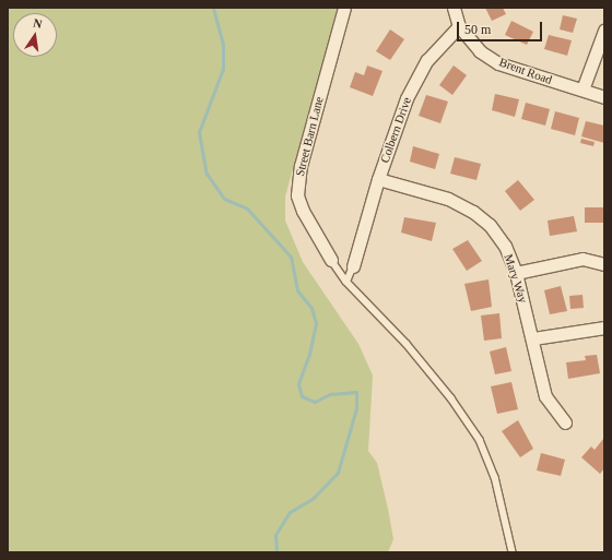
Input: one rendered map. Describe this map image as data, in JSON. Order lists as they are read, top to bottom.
{
  "streets": {
    "street": [
      "Brent Road",
      "Colbern Drive",
      "Street Barn Lane",
      "Mary Way"
    ]
  },
  "crossings": [
    ["Brent Road", "Colbern Drive"],
    ["Colbern Drive", "Mary Way"]
  ],
  "scale_bar": "50 m",
  "north": "top"
}
